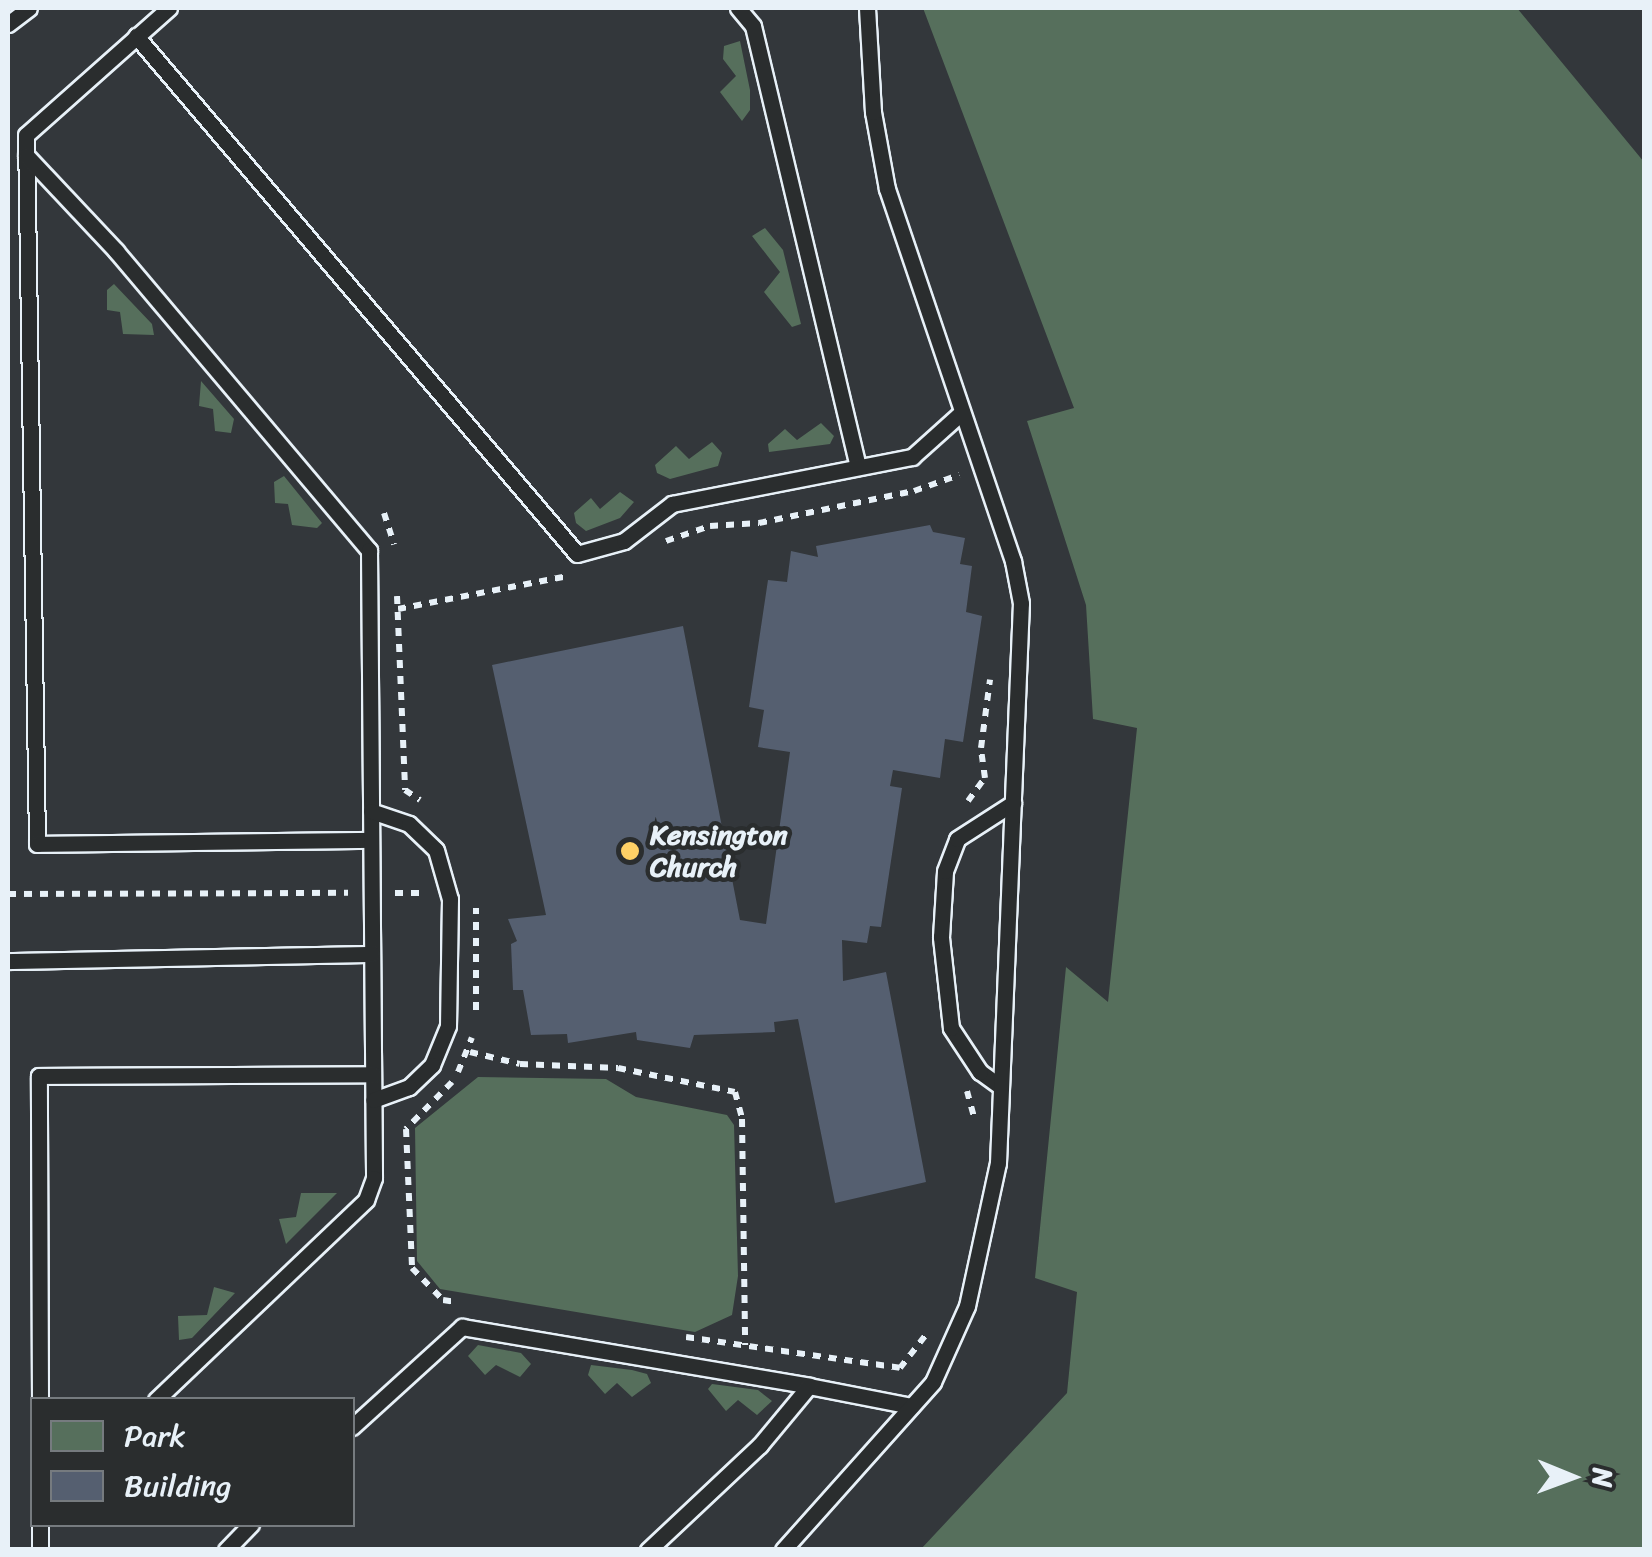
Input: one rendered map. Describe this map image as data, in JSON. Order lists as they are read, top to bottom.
{
  "places": ["Kensington Church"],
  "legend": ["Park", "Building"],
  "north": "right"
}
